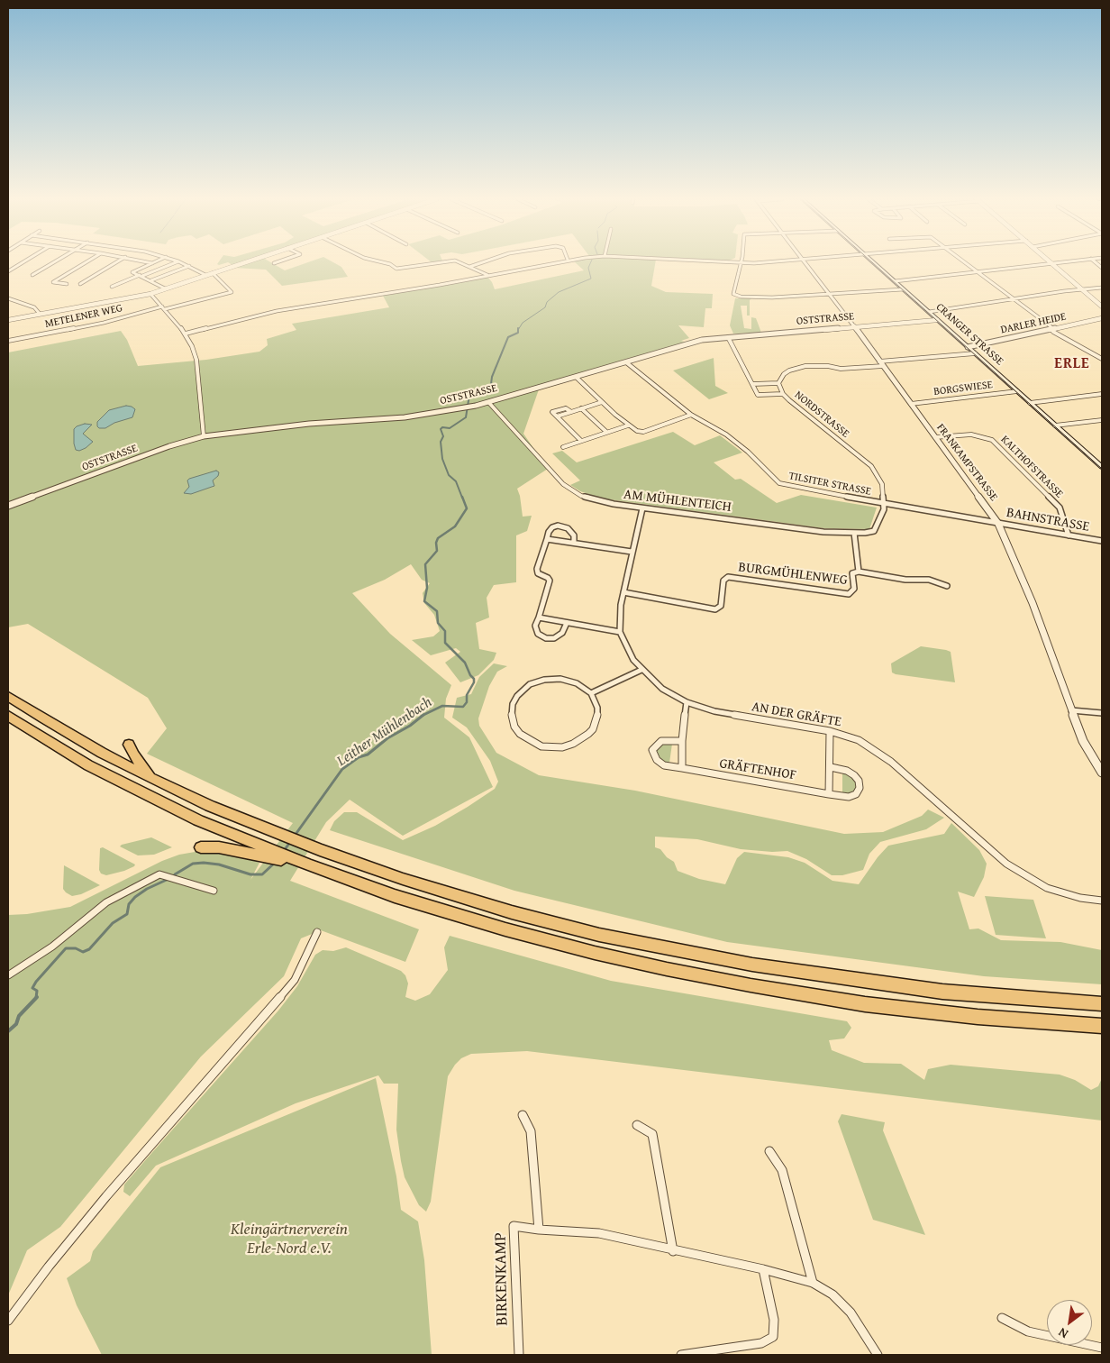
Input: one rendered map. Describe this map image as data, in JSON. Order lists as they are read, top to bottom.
{
  "streets": {
    "main road": ["CRANGER STRASSE"],
    "street": [
      "METELENER WEG",
      "OSTSTRASSE",
      "DARLER HEIDE",
      "BORGSWIESE",
      "NORDSTRASSE",
      "FRANKAMPSTRASSE",
      "KALTHOFSTRASSE",
      "TILSITER STRASSE",
      "AM MÜHLENTEICH",
      "BAHNSTRASSE",
      "BURGMÜHLENWEG",
      "AN DER GRÄFTE",
      "GRÄFTENHOF",
      "BIRKENKAMP"
    ]
  },
  "crossings": [
    ["OSTSTRASSE", "CRANGER STRASSE"],
    ["OSTSTRASSE", "FRANKAMPSTRASSE"],
    ["OSTSTRASSE", "TILSITER STRASSE"],
    ["OSTSTRASSE", "AM MÜHLENTEICH"],
    ["DARLER HEIDE", "CRANGER STRASSE"],
    ["CRANGER STRASSE", "BORGSWIESE"],
    ["CRANGER STRASSE", "NORDSTRASSE"],
    ["BORGSWIESE", "FRANKAMPSTRASSE"],
    ["NORDSTRASSE", "FRANKAMPSTRASSE"],
    ["NORDSTRASSE", "TILSITER STRASSE"],
    ["NORDSTRASSE", "AM MÜHLENTEICH"],
    ["NORDSTRASSE", "BAHNSTRASSE"],
    ["FRANKAMPSTRASSE", "KALTHOFSTRASSE"],
    ["FRANKAMPSTRASSE", "BAHNSTRASSE"],
    ["KALTHOFSTRASSE", "BAHNSTRASSE"],
    ["TILSITER STRASSE", "AM MÜHLENTEICH"],
    ["TILSITER STRASSE", "BAHNSTRASSE"],
    ["AM MÜHLENTEICH", "BAHNSTRASSE"],
    ["AM MÜHLENTEICH", "BURGMÜHLENWEG"],
    ["AM MÜHLENTEICH", "AN DER GRÄFTE"],
    ["BURGMÜHLENWEG", "AN DER GRÄFTE"]
  ],
  "districts": ["ERLE"],
  "water": ["Leither Mühlenbach"],
  "parks": ["Kleingärtnerverein Erle-Nord e.V."],
  "north": "bottom left"
}
